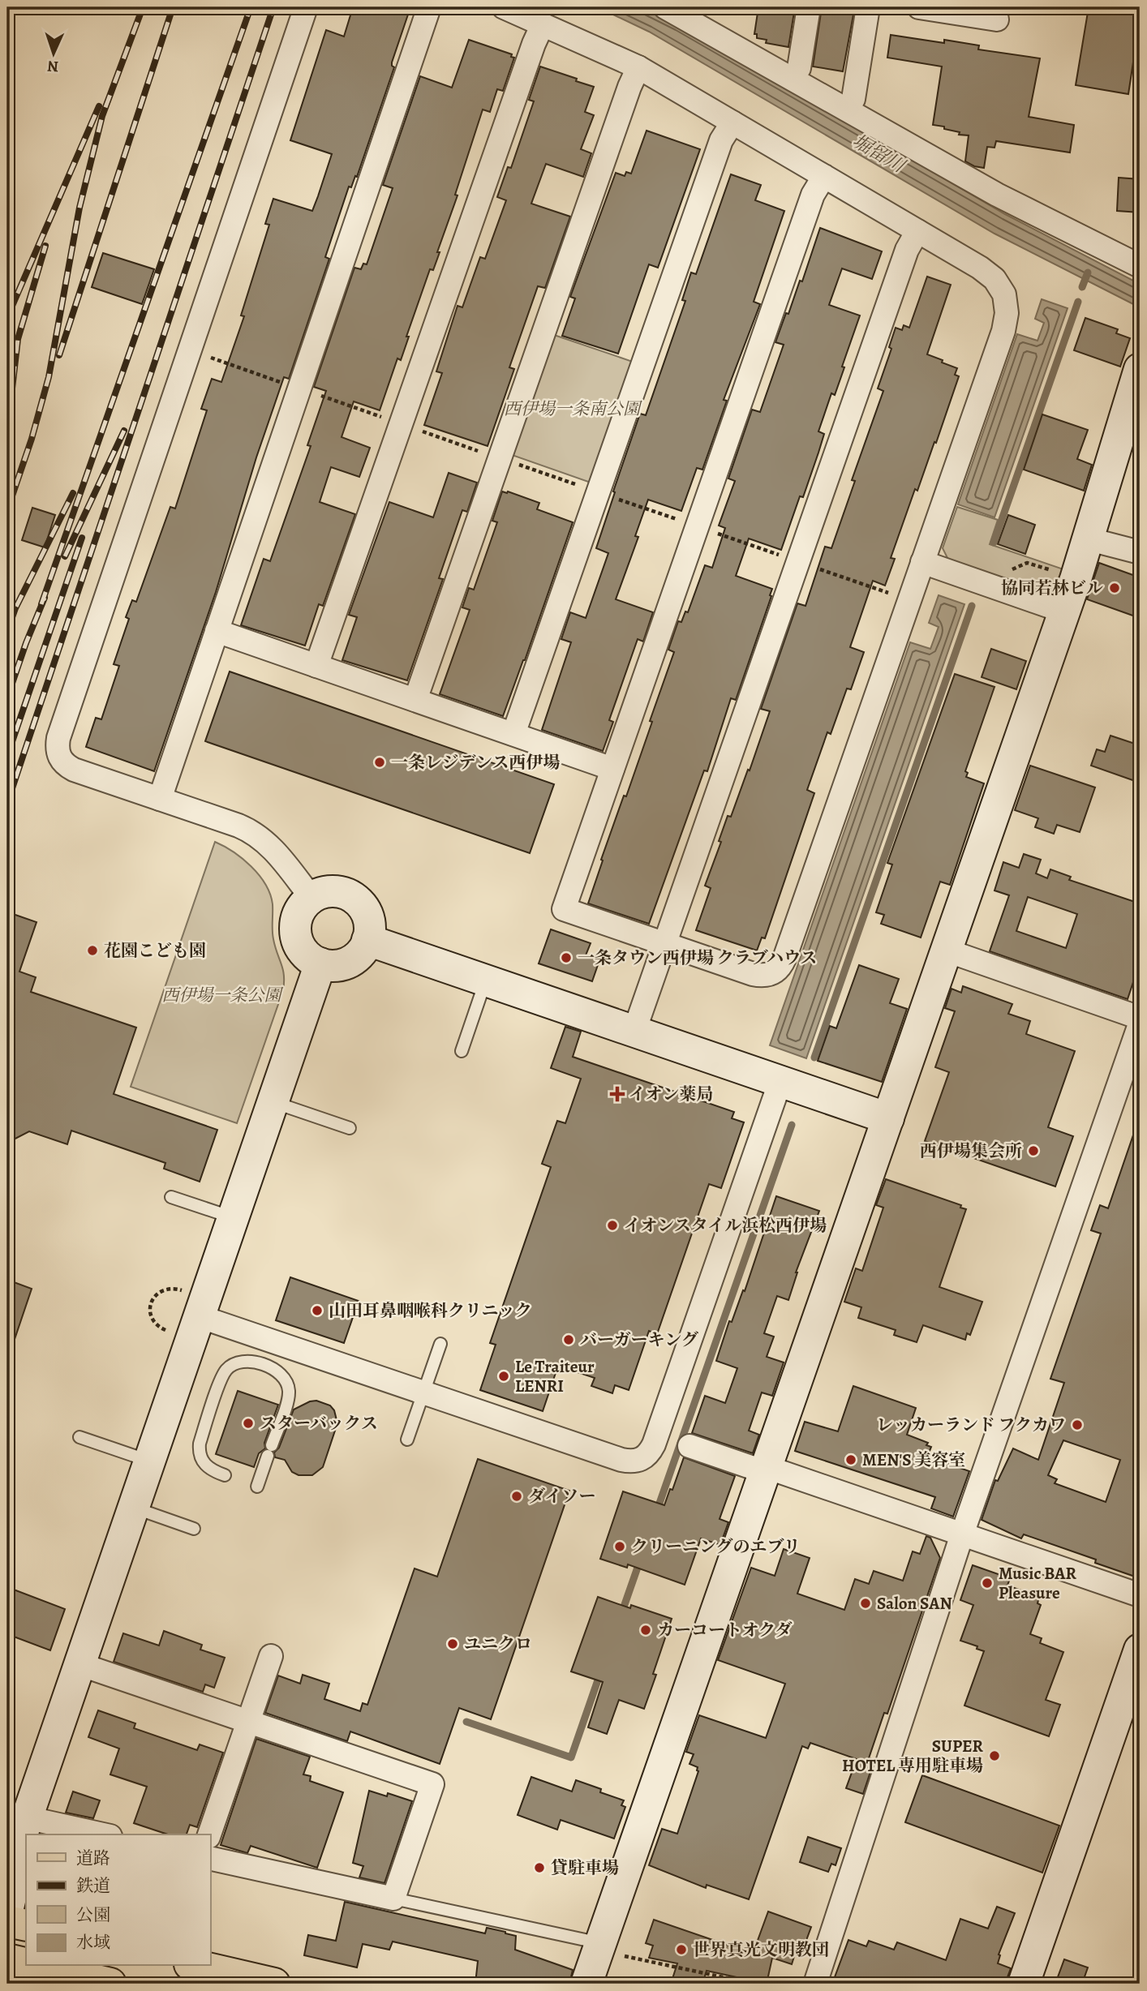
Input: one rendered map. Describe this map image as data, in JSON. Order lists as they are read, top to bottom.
{
  "water": ["堀留川"],
  "parks": ["西伊場一条南公園", "西伊場一条公園"],
  "places": {
    "other": [
      "協同若林ビル",
      "一条レジデンス西伊場",
      "花園こども園",
      "一条タウン西伊場 クラブハウス",
      "西伊場集会所",
      "イオンスタイル浜松西伊場",
      "山田耳鼻咽喉科クリニック",
      "バーガーキング",
      "Le Traiteur LENRI",
      "スターバックス",
      "レッカーランド フクカワ",
      "MEN'S 美容室",
      "ダイソー",
      "クリーニングのエブリ",
      "Music BAR Pleasure",
      "Salon SAN",
      "カーコートオクダ",
      "ユニクロ",
      "SUPER HOTEL 専用駐車場",
      "貸駐車場",
      "世界真光文明教団"
    ],
    "health": ["イオン薬局"]
  },
  "legend": [
    "道路",
    "鉄道",
    "公園",
    "水域"
  ],
  "north": "bottom"
}
